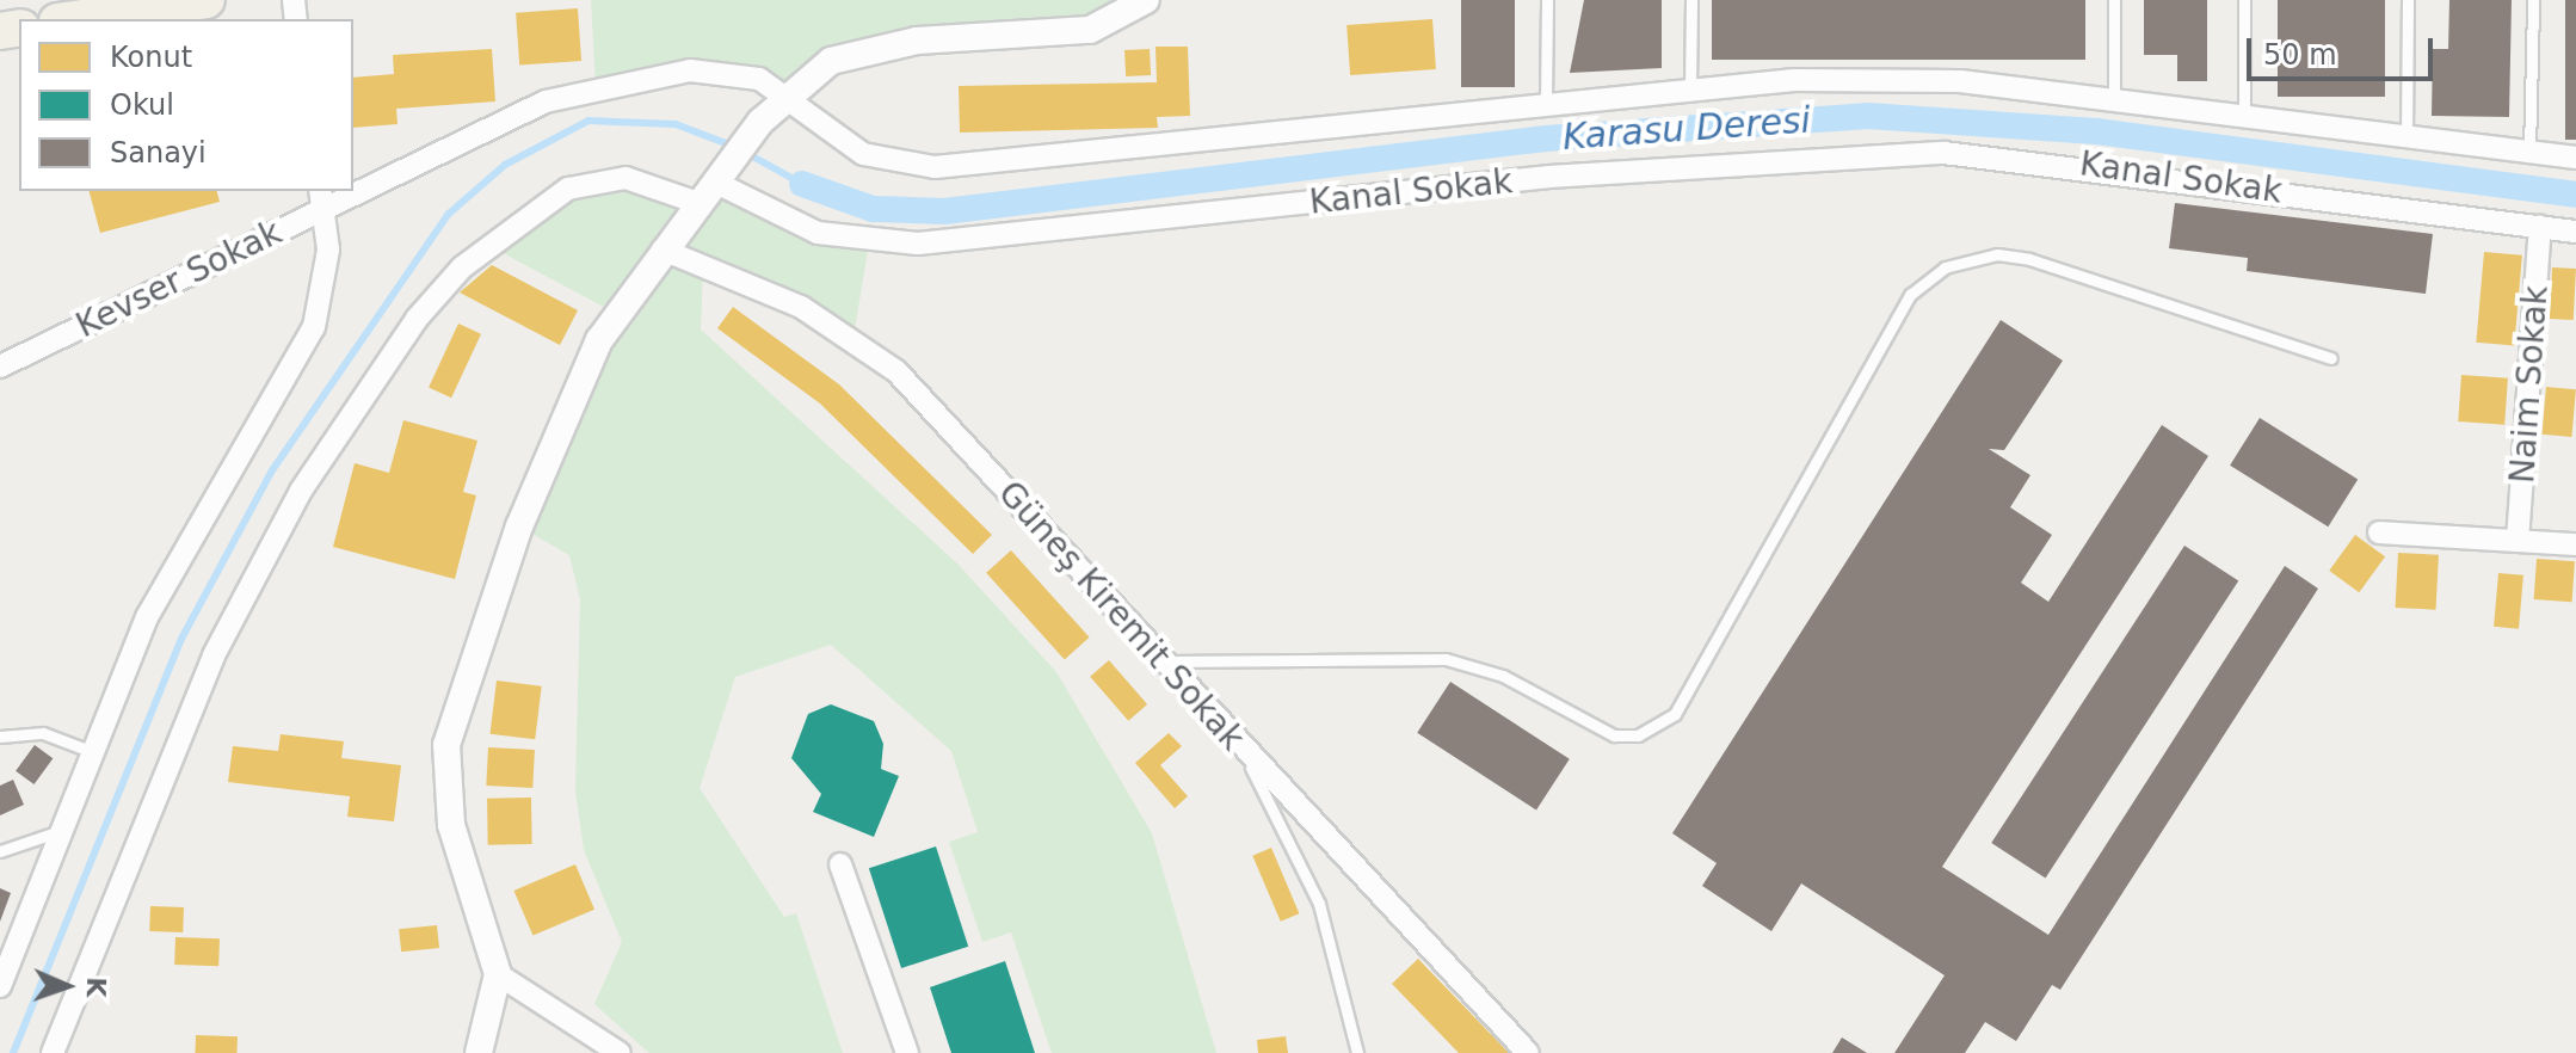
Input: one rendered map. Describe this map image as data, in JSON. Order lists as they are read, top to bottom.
{
  "streets": {
    "street": [
      "Kanal Sokak",
      "Kevser Sokak",
      "Naim Sokak",
      "Güneş Kiremit Sokak"
    ]
  },
  "crossings": [
    ["Kanal Sokak", "Naim Sokak"]
  ],
  "water": ["Karasu Deresi"],
  "legend": ["Konut", "Okul", "Sanayi"],
  "scale_bar": "50 m",
  "north": "right"
}
